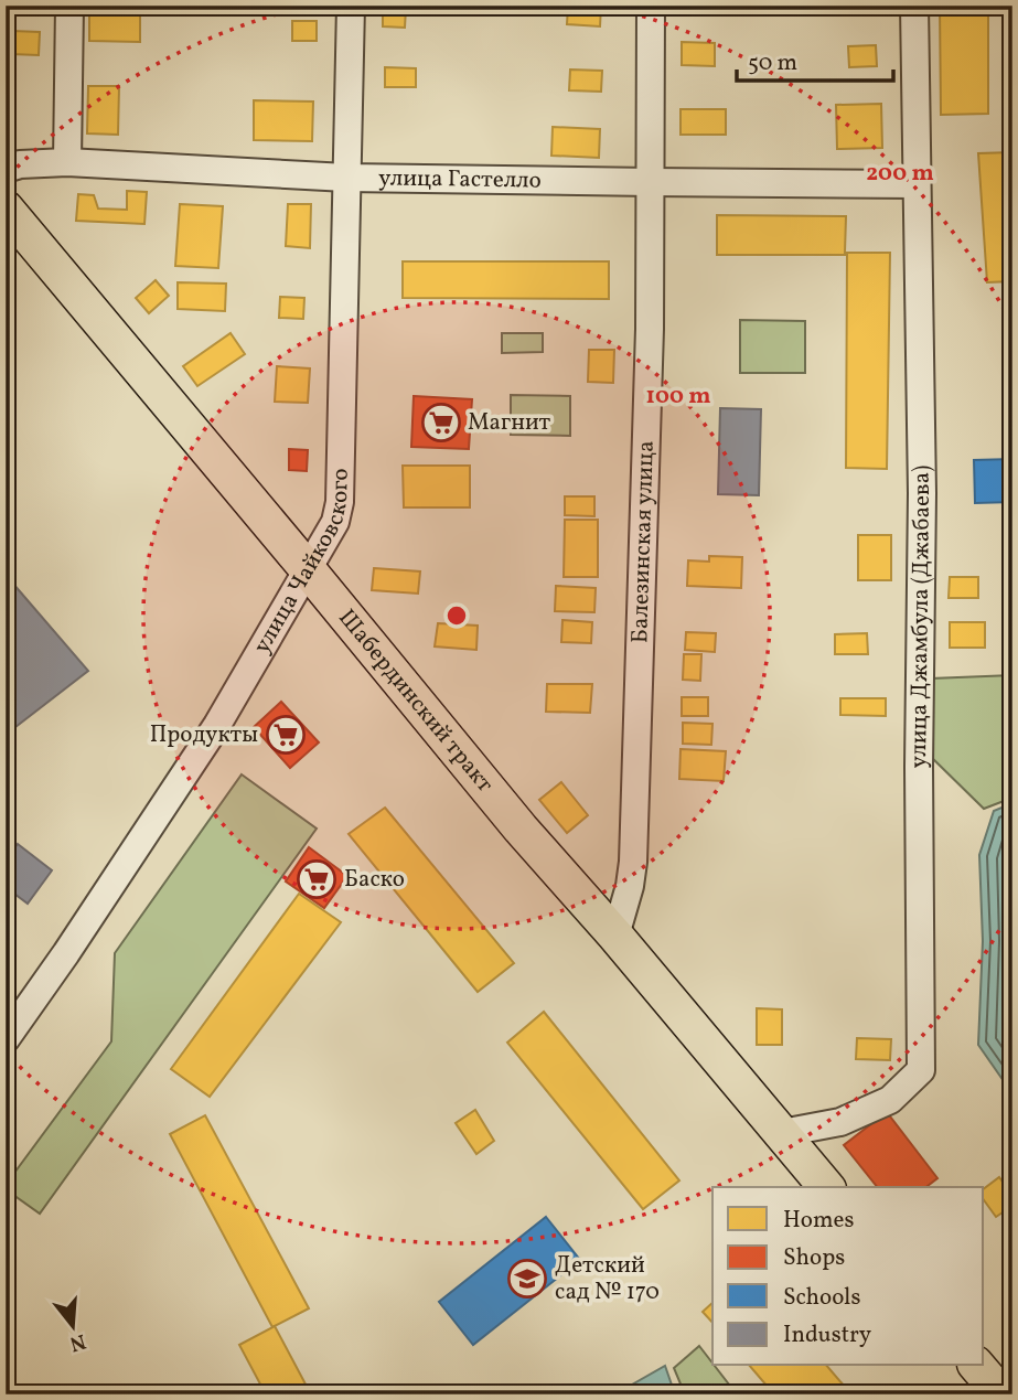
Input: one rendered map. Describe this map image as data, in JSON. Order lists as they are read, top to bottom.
{
  "streets": {
    "main road": ["Шабердинский тракт"],
    "street": [
      "улица Гастелло",
      "Балезинская улица",
      "улица Чайковского",
      "улица Джамбула (Джабаева)"
    ]
  },
  "crossings": [
    ["улица Гастелло", "Балезинская улица"],
    ["улица Гастелло", "улица Чайковского"],
    ["улица Гастелло", "улица Джамбула (Джабаева)"],
    ["Балезинская улица", "Шабердинский тракт"],
    ["улица Чайковского", "Шабердинский тракт"],
    ["улица Джамбула (Джабаева)", "Шабердинский тракт"]
  ],
  "places": {
    "supermarket": ["Магнит", "Продукты", "Баско"],
    "school or university": ["Детский сад № 170"]
  },
  "legend": [
    "Homes",
    "Shops",
    "Schools",
    "Industry"
  ],
  "scale_bar": "50 m",
  "north": "bottom",
  "rings": ["200 m", "100 m"]
}
